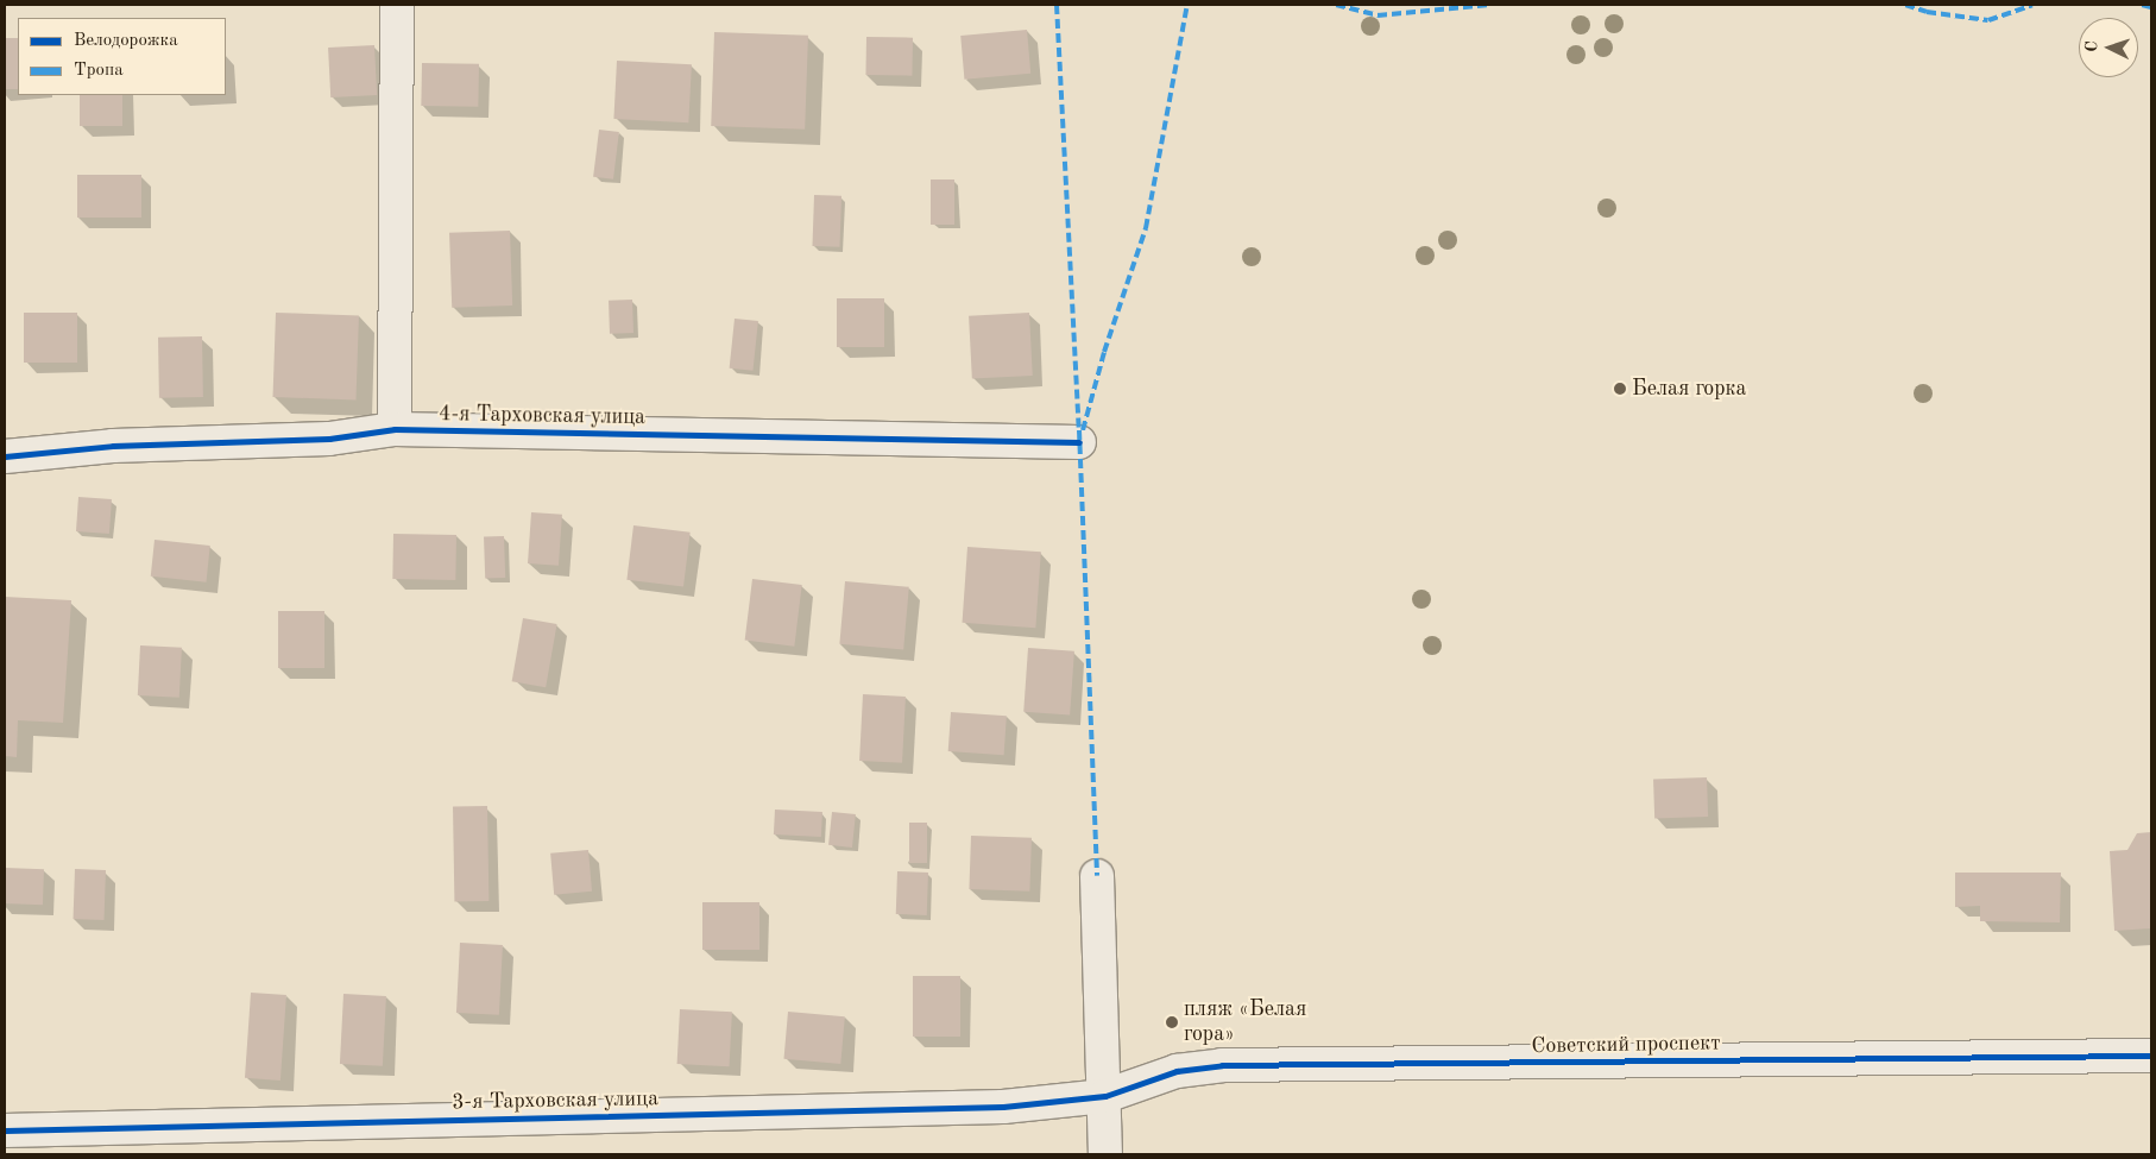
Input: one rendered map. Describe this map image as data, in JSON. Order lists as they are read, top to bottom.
{
  "streets": {
    "street": ["4-я Тарховская улица", "Советский проспект", "3-я Тарховская улица"]
  },
  "crossings": [
    ["Советский проспект", "3-я Тарховская улица"]
  ],
  "places": ["Белая горка", "пляж «Белая гора»"],
  "legend": ["Велодорожка", "Тропа"],
  "north": "left"
}
